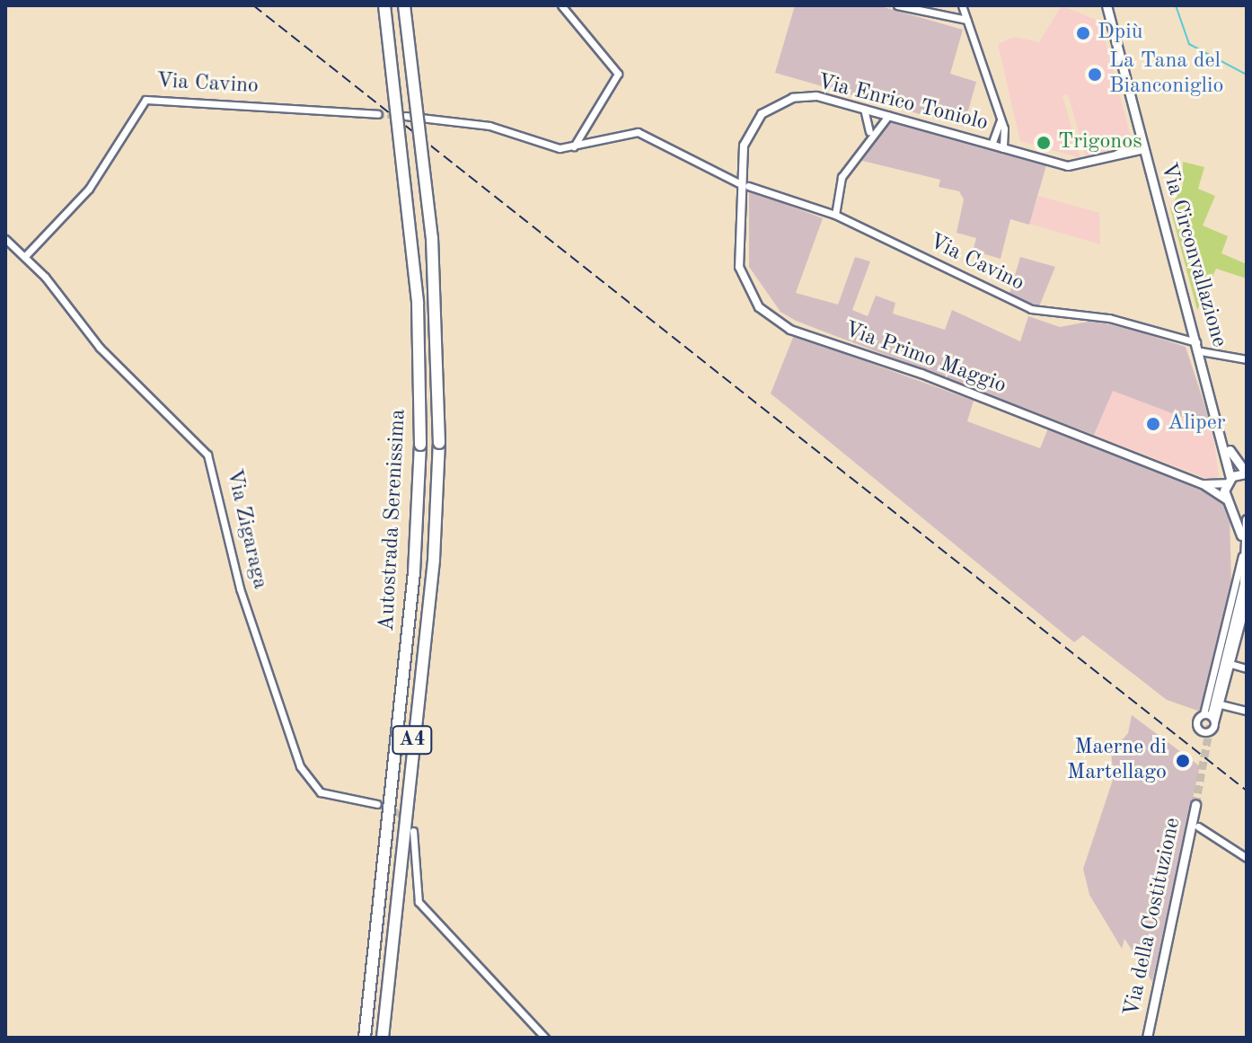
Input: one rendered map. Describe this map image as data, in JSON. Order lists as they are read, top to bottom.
{
  "streets": {
    "highway": ["Autostrada Serenissima", "A4"],
    "main road": ["Via Circonvallazione", "Via della Costituzione"],
    "street": [
      "Via Cavino",
      "Via Enrico Toniolo",
      "Via Primo Maggio",
      "Via Zigaraga"
    ]
  },
  "crossings": [
    ["Via Cavino", "Via Circonvallazione"],
    ["Via Cavino", "Via Zigaraga"],
    ["Via Enrico Toniolo", "Via Circonvallazione"],
    ["Via Enrico Toniolo", "Via Primo Maggio"],
    ["Via Circonvallazione", "Via Primo Maggio"]
  ],
  "places": [
    "Dpiù",
    "La Tana del Bianconiglio",
    "Trigonos",
    "Aliper",
    "Maerne di Martellago"
  ]
}
